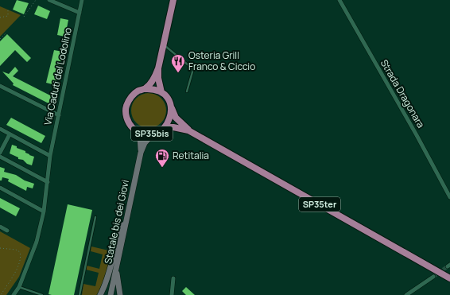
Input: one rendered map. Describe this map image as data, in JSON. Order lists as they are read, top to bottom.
{
  "streets": {
    "main road": ["SP35bis", "SP35ter", "Statale bis dei Giovi"],
    "street": ["Via Caduti del Lodolino", "Strada Dragonara"]
  },
  "crossings": [
    ["SP35bis", "SP35ter"],
    ["SP35bis", "Statale bis dei Giovi"],
    ["SP35ter", "Statale bis dei Giovi"]
  ],
  "places": {
    "restaurant": ["Osteria Grill Franco & Ciccio"],
    "fuel station": ["Retitalia"]
  }
}
